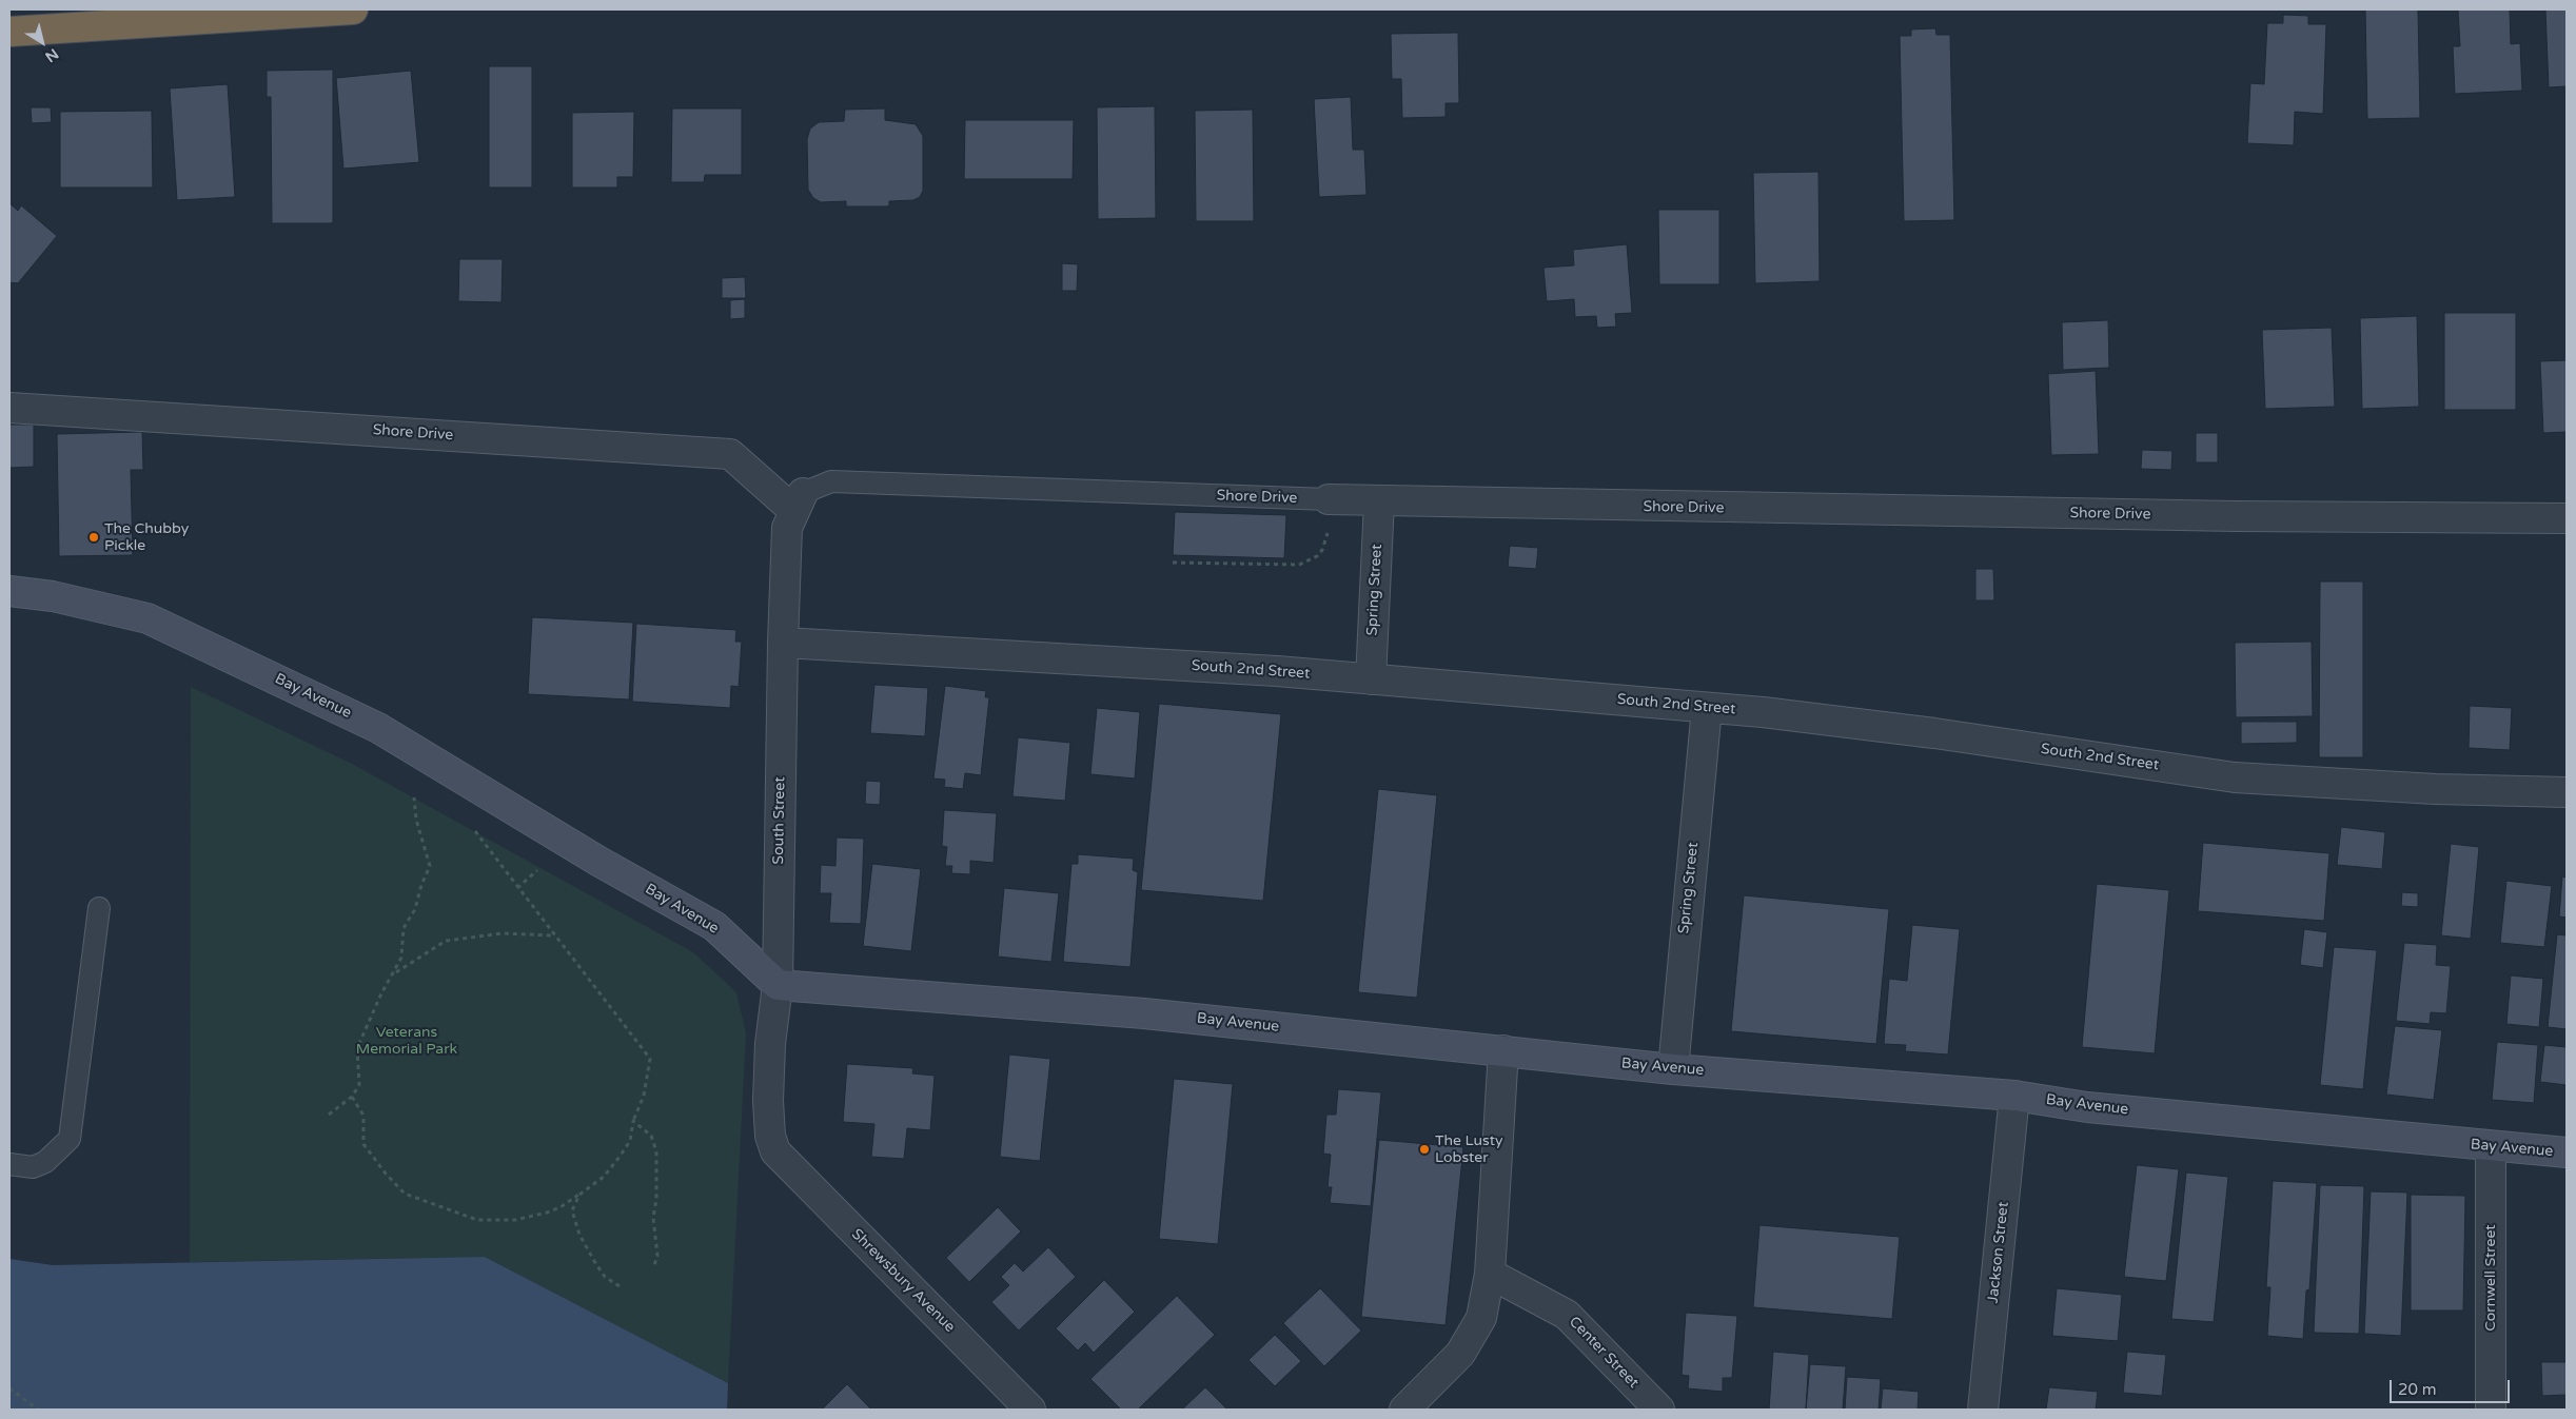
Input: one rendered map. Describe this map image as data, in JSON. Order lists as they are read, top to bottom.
{
  "streets": {
    "street": [
      "Shore Drive",
      "Spring Street",
      "South 2nd Street",
      "Bay Avenue",
      "South Street",
      "Jackson Street",
      "Cornwell Street",
      "Shrewsbury Avenue",
      "Center Street"
    ]
  },
  "crossings": [
    ["Shore Drive", "Spring Street"],
    ["Shore Drive", "South Street"],
    ["Spring Street", "South 2nd Street"],
    ["Spring Street", "Bay Avenue"],
    ["South 2nd Street", "South Street"],
    ["Bay Avenue", "South Street"],
    ["Bay Avenue", "Jackson Street"],
    ["Bay Avenue", "Cornwell Street"],
    ["South Street", "Shrewsbury Avenue"]
  ],
  "parks": ["Veterans Memorial Park"],
  "places": ["The Chubby Pickle", "The Lusty Lobster"],
  "scale_bar": "20 m",
  "north": "bottom right"
}
